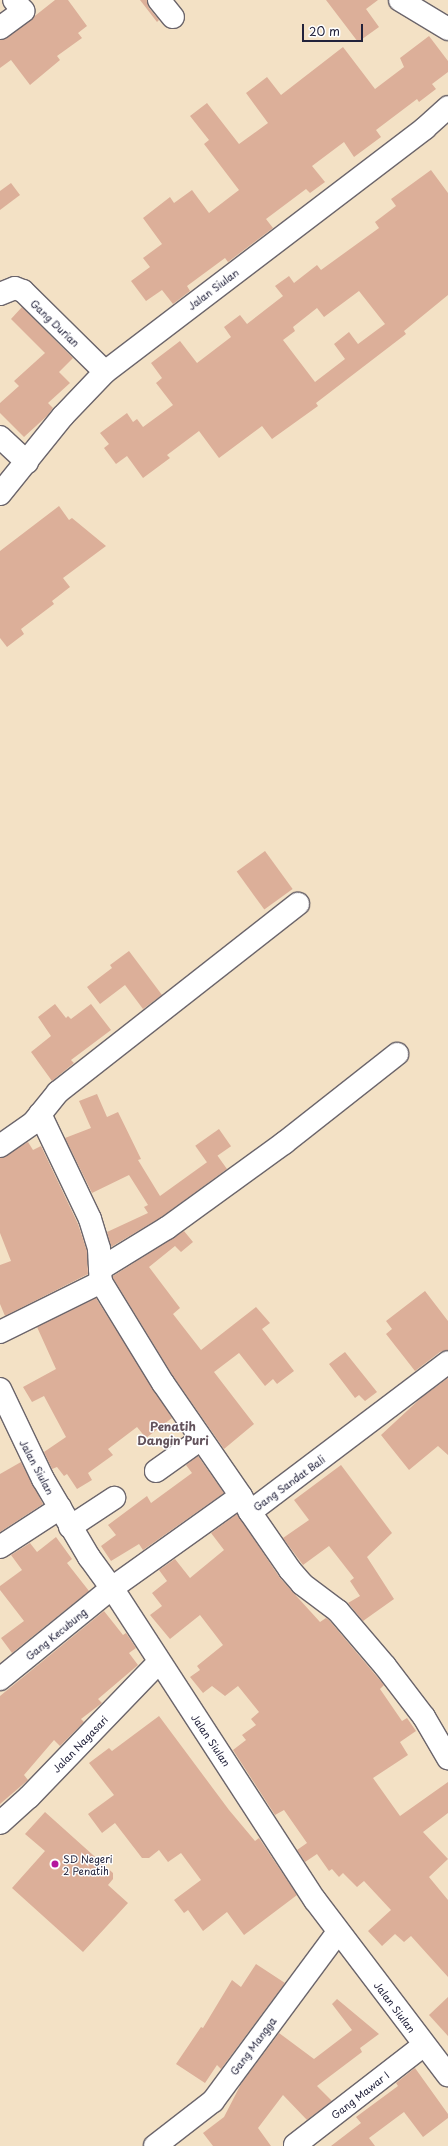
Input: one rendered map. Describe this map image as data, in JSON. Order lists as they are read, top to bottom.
{
  "streets": {
    "street": [
      "Jalan Siulan",
      "Gang Durian",
      "Gang Sandat Bali",
      "Gang Kecubung",
      "Jalan Nagasari",
      "Gang Mangga",
      "Gang Mawar I"
    ]
  },
  "crossings": [
    ["Jalan Siulan", "Gang Durian"],
    ["Jalan Siulan", "Gang Sandat Bali"],
    ["Jalan Siulan", "Gang Kecubung"],
    ["Jalan Siulan", "Jalan Nagasari"],
    ["Jalan Siulan", "Gang Mangga"],
    ["Jalan Siulan", "Gang Mawar I"],
    ["Gang Sandat Bali", "Gang Kecubung"]
  ],
  "districts": ["Penatih Dangin Puri"],
  "places": ["SD Negeri 2 Penatih"],
  "scale_bar": "20 m"
}
